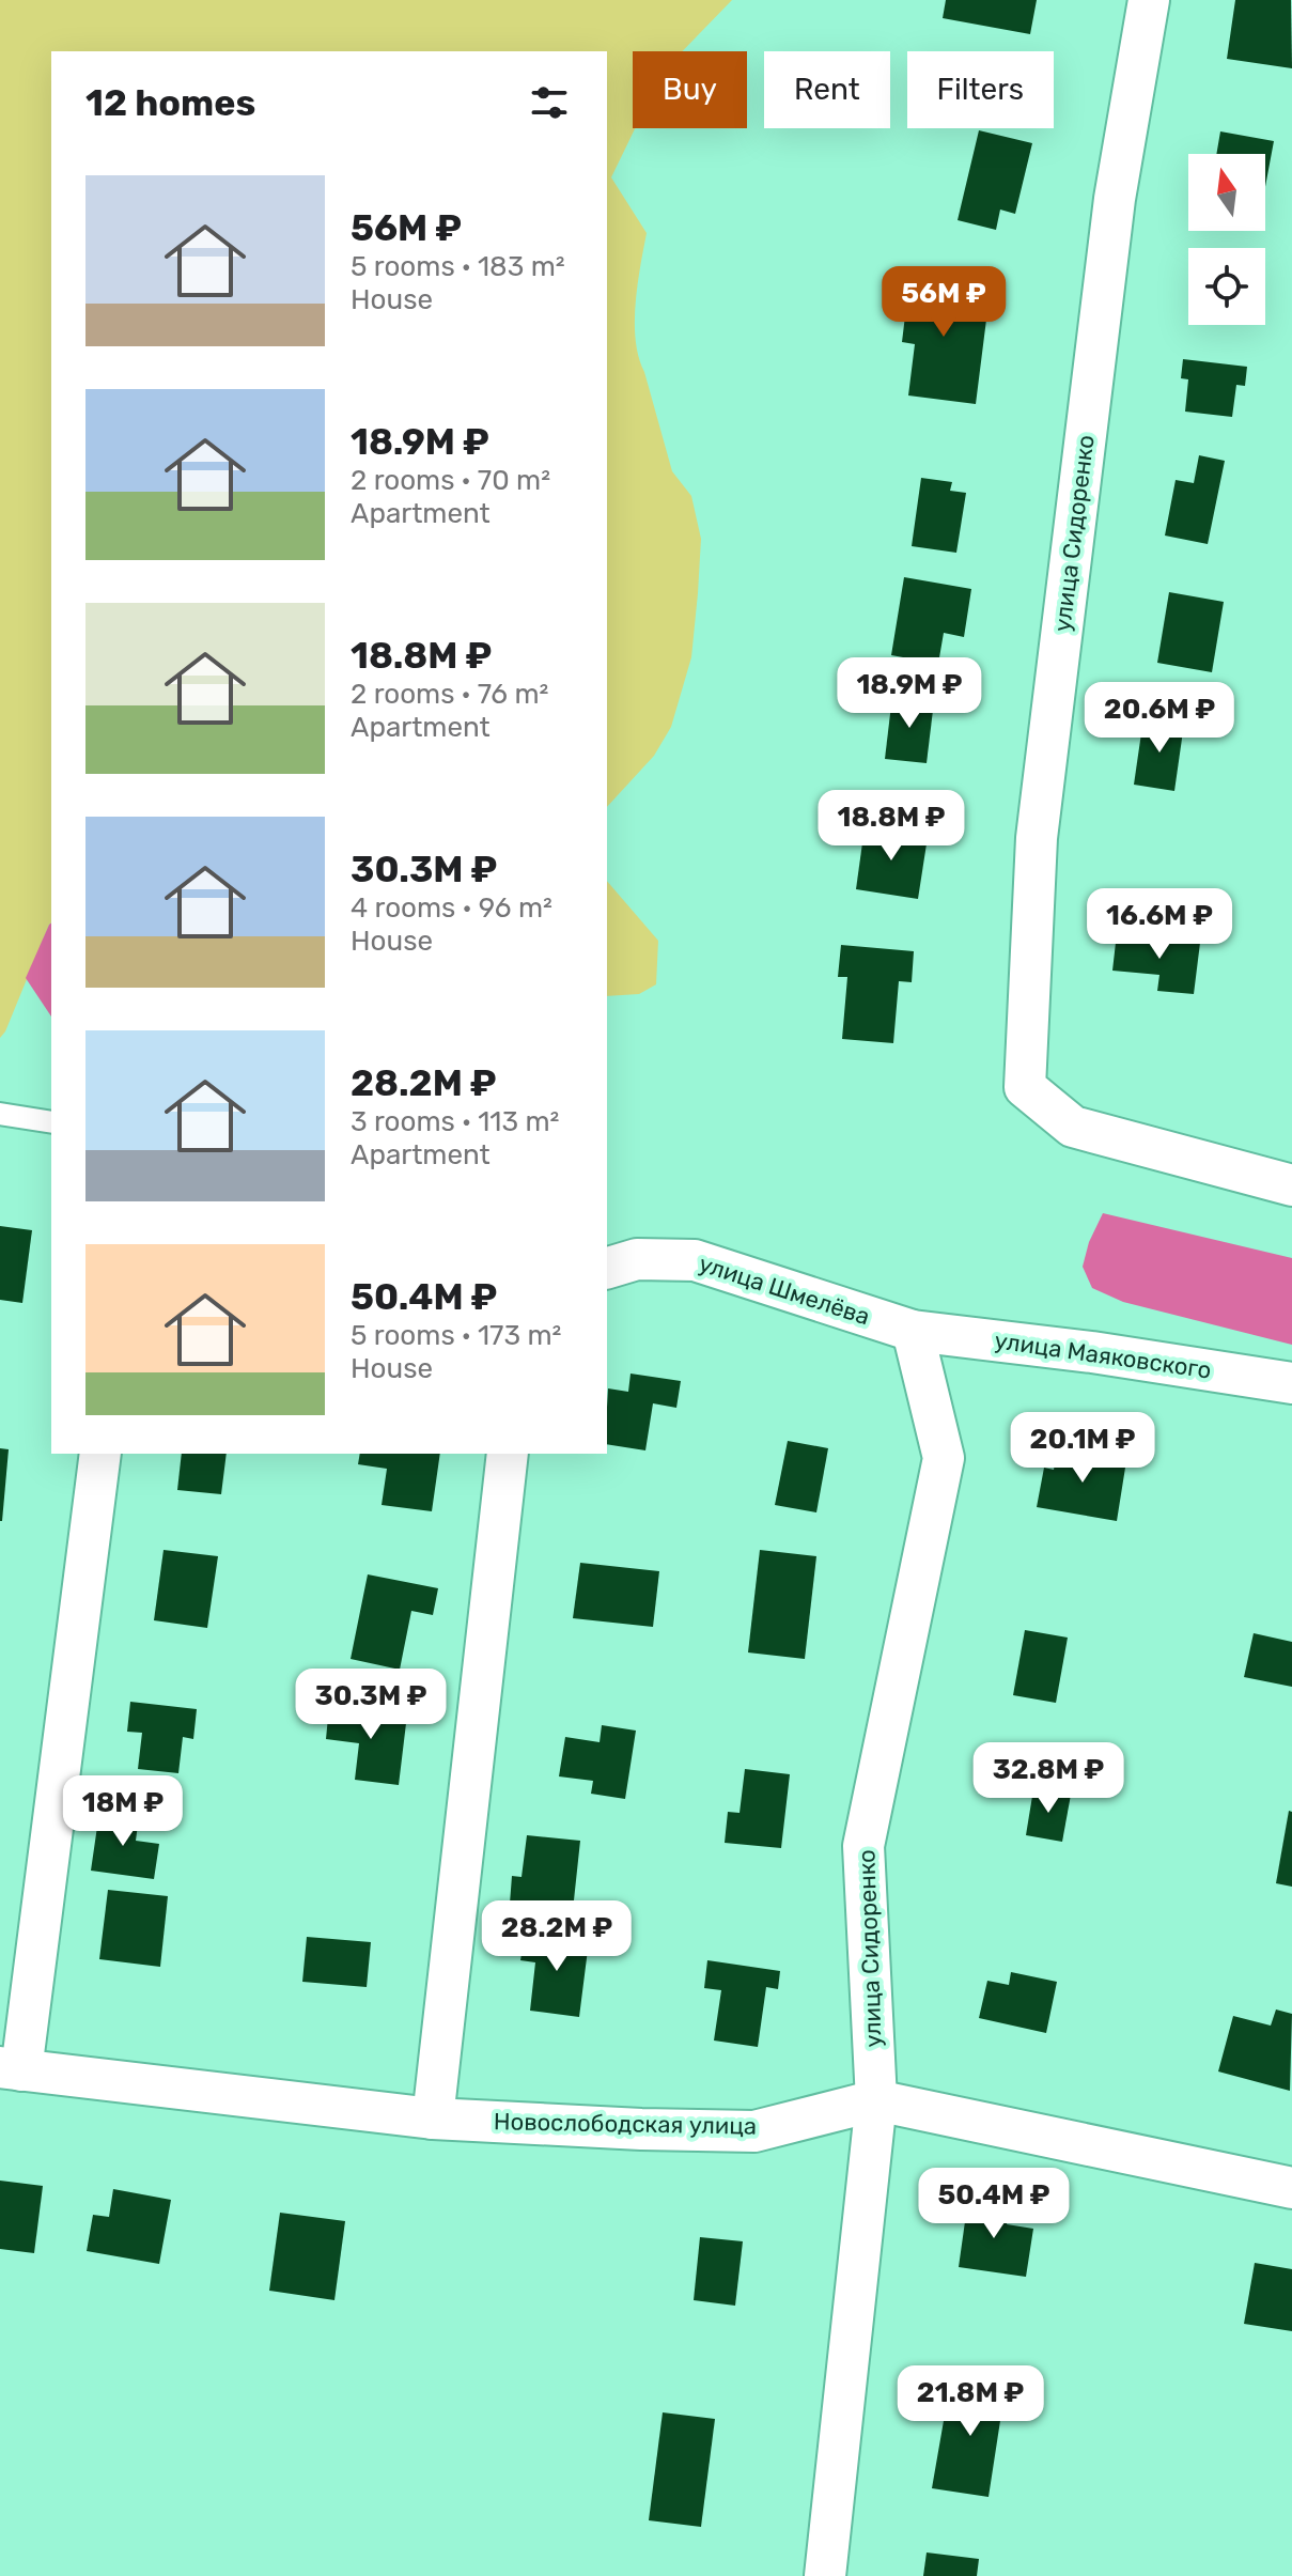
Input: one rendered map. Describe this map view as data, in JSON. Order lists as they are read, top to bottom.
{
  "streets": {
    "street": [
      "улица Сидоренко",
      "улица Шмелёва",
      "улица Маяковского",
      "Новослободская улица"
    ]
  },
  "crossings": [
    ["улица Сидоренко", "улица Шмелёва"],
    ["улица Сидоренко", "улица Маяковского"],
    ["улица Сидоренко", "Новослободская улица"],
    ["улица Шмелёва", "улица Маяковского"]
  ],
  "north": "top",
  "page": {
    "chip": ["Buy", "Rent", "Filters"],
    "heading": "12 homes",
    "list": [
      {
        "name": "56M ₽",
        "note": "5 rooms · 183 m² · House"
      },
      {
        "name": "18.9M ₽",
        "note": "2 rooms · 70 m² · Apartment"
      },
      {
        "name": "18.8M ₽",
        "note": "2 rooms · 76 m² · Apartment"
      },
      {
        "name": "30.3M ₽",
        "note": "4 rooms · 96 m² · House"
      },
      {
        "name": "28.2M ₽",
        "note": "3 rooms · 113 m² · Apartment"
      },
      {
        "name": "50.4M ₽",
        "note": "5 rooms · 173 m² · House"
      }
    ],
    "price": [
      "56M ₽",
      "18.9M ₽",
      "20.6M ₽",
      "18.8M ₽",
      "16.6M ₽",
      "20.1M ₽",
      "30.3M ₽",
      "32.8M ₽",
      "18M ₽",
      "28.2M ₽",
      "50.4M ₽",
      "21.8M ₽"
    ]
  }
}
